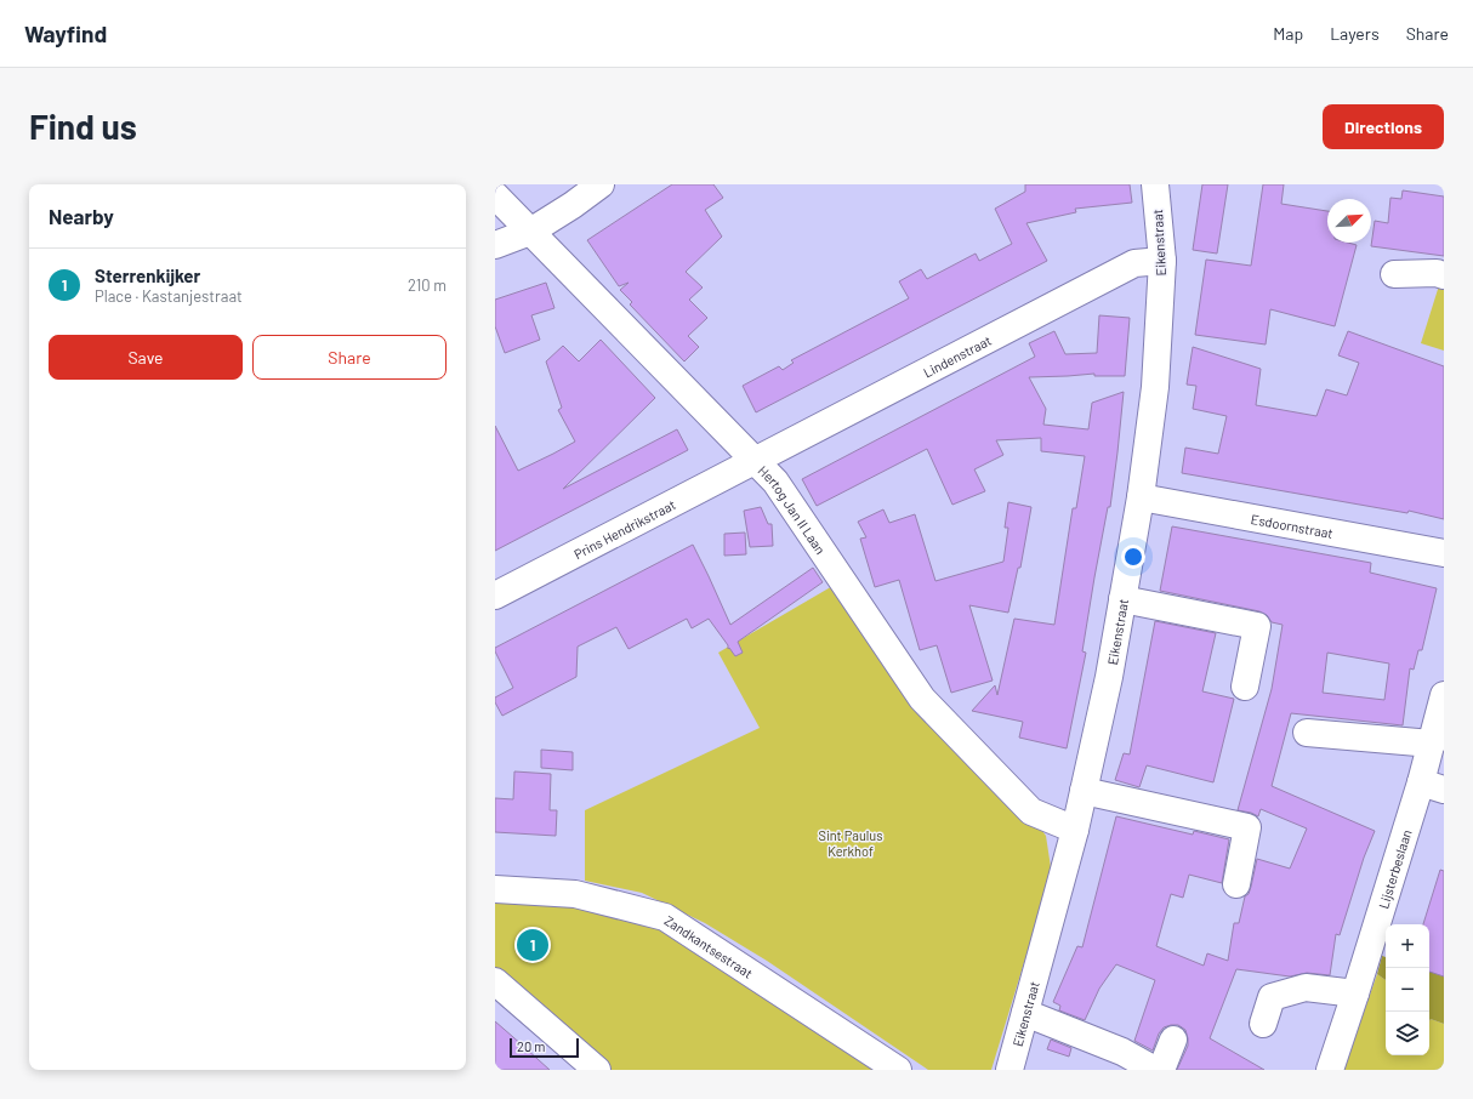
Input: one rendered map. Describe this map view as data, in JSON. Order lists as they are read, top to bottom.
{
  "streets": {
    "street": [
      "Eikenstraat",
      "Lindenstraat",
      "Hertog Jan II Laan",
      "Esdoornstraat",
      "Prins Hendrikstraat",
      "Lijsterbeslaan",
      "Zandkantsestraat"
    ]
  },
  "crossings": [
    ["Eikenstraat", "Lindenstraat"],
    ["Eikenstraat", "Hertog Jan II Laan"],
    ["Eikenstraat", "Esdoornstraat"],
    ["Lindenstraat", "Hertog Jan II Laan"],
    ["Lindenstraat", "Prins Hendrikstraat"],
    ["Hertog Jan II Laan", "Prins Hendrikstraat"]
  ],
  "parks": ["Sint Paulus Kerkhof"],
  "scale_bar": "20 m",
  "north": "top right",
  "page": {
    "header": "Wayfind",
    "nav": ["Map", "Layers", "Share"],
    "buttons": [
      "Directions",
      ["Save", "Share"]
    ],
    "title": "Find us",
    "heading": "Nearby",
    "list": [
      {
        "mark": "1",
        "name": "Sterrenkijker",
        "note": "Place · Kastanjestraat",
        "value": "210 m"
      }
    ],
    "map_buttons": ["+", "−"],
    "pins": "1",
    "scale": "20 m"
  }
}
